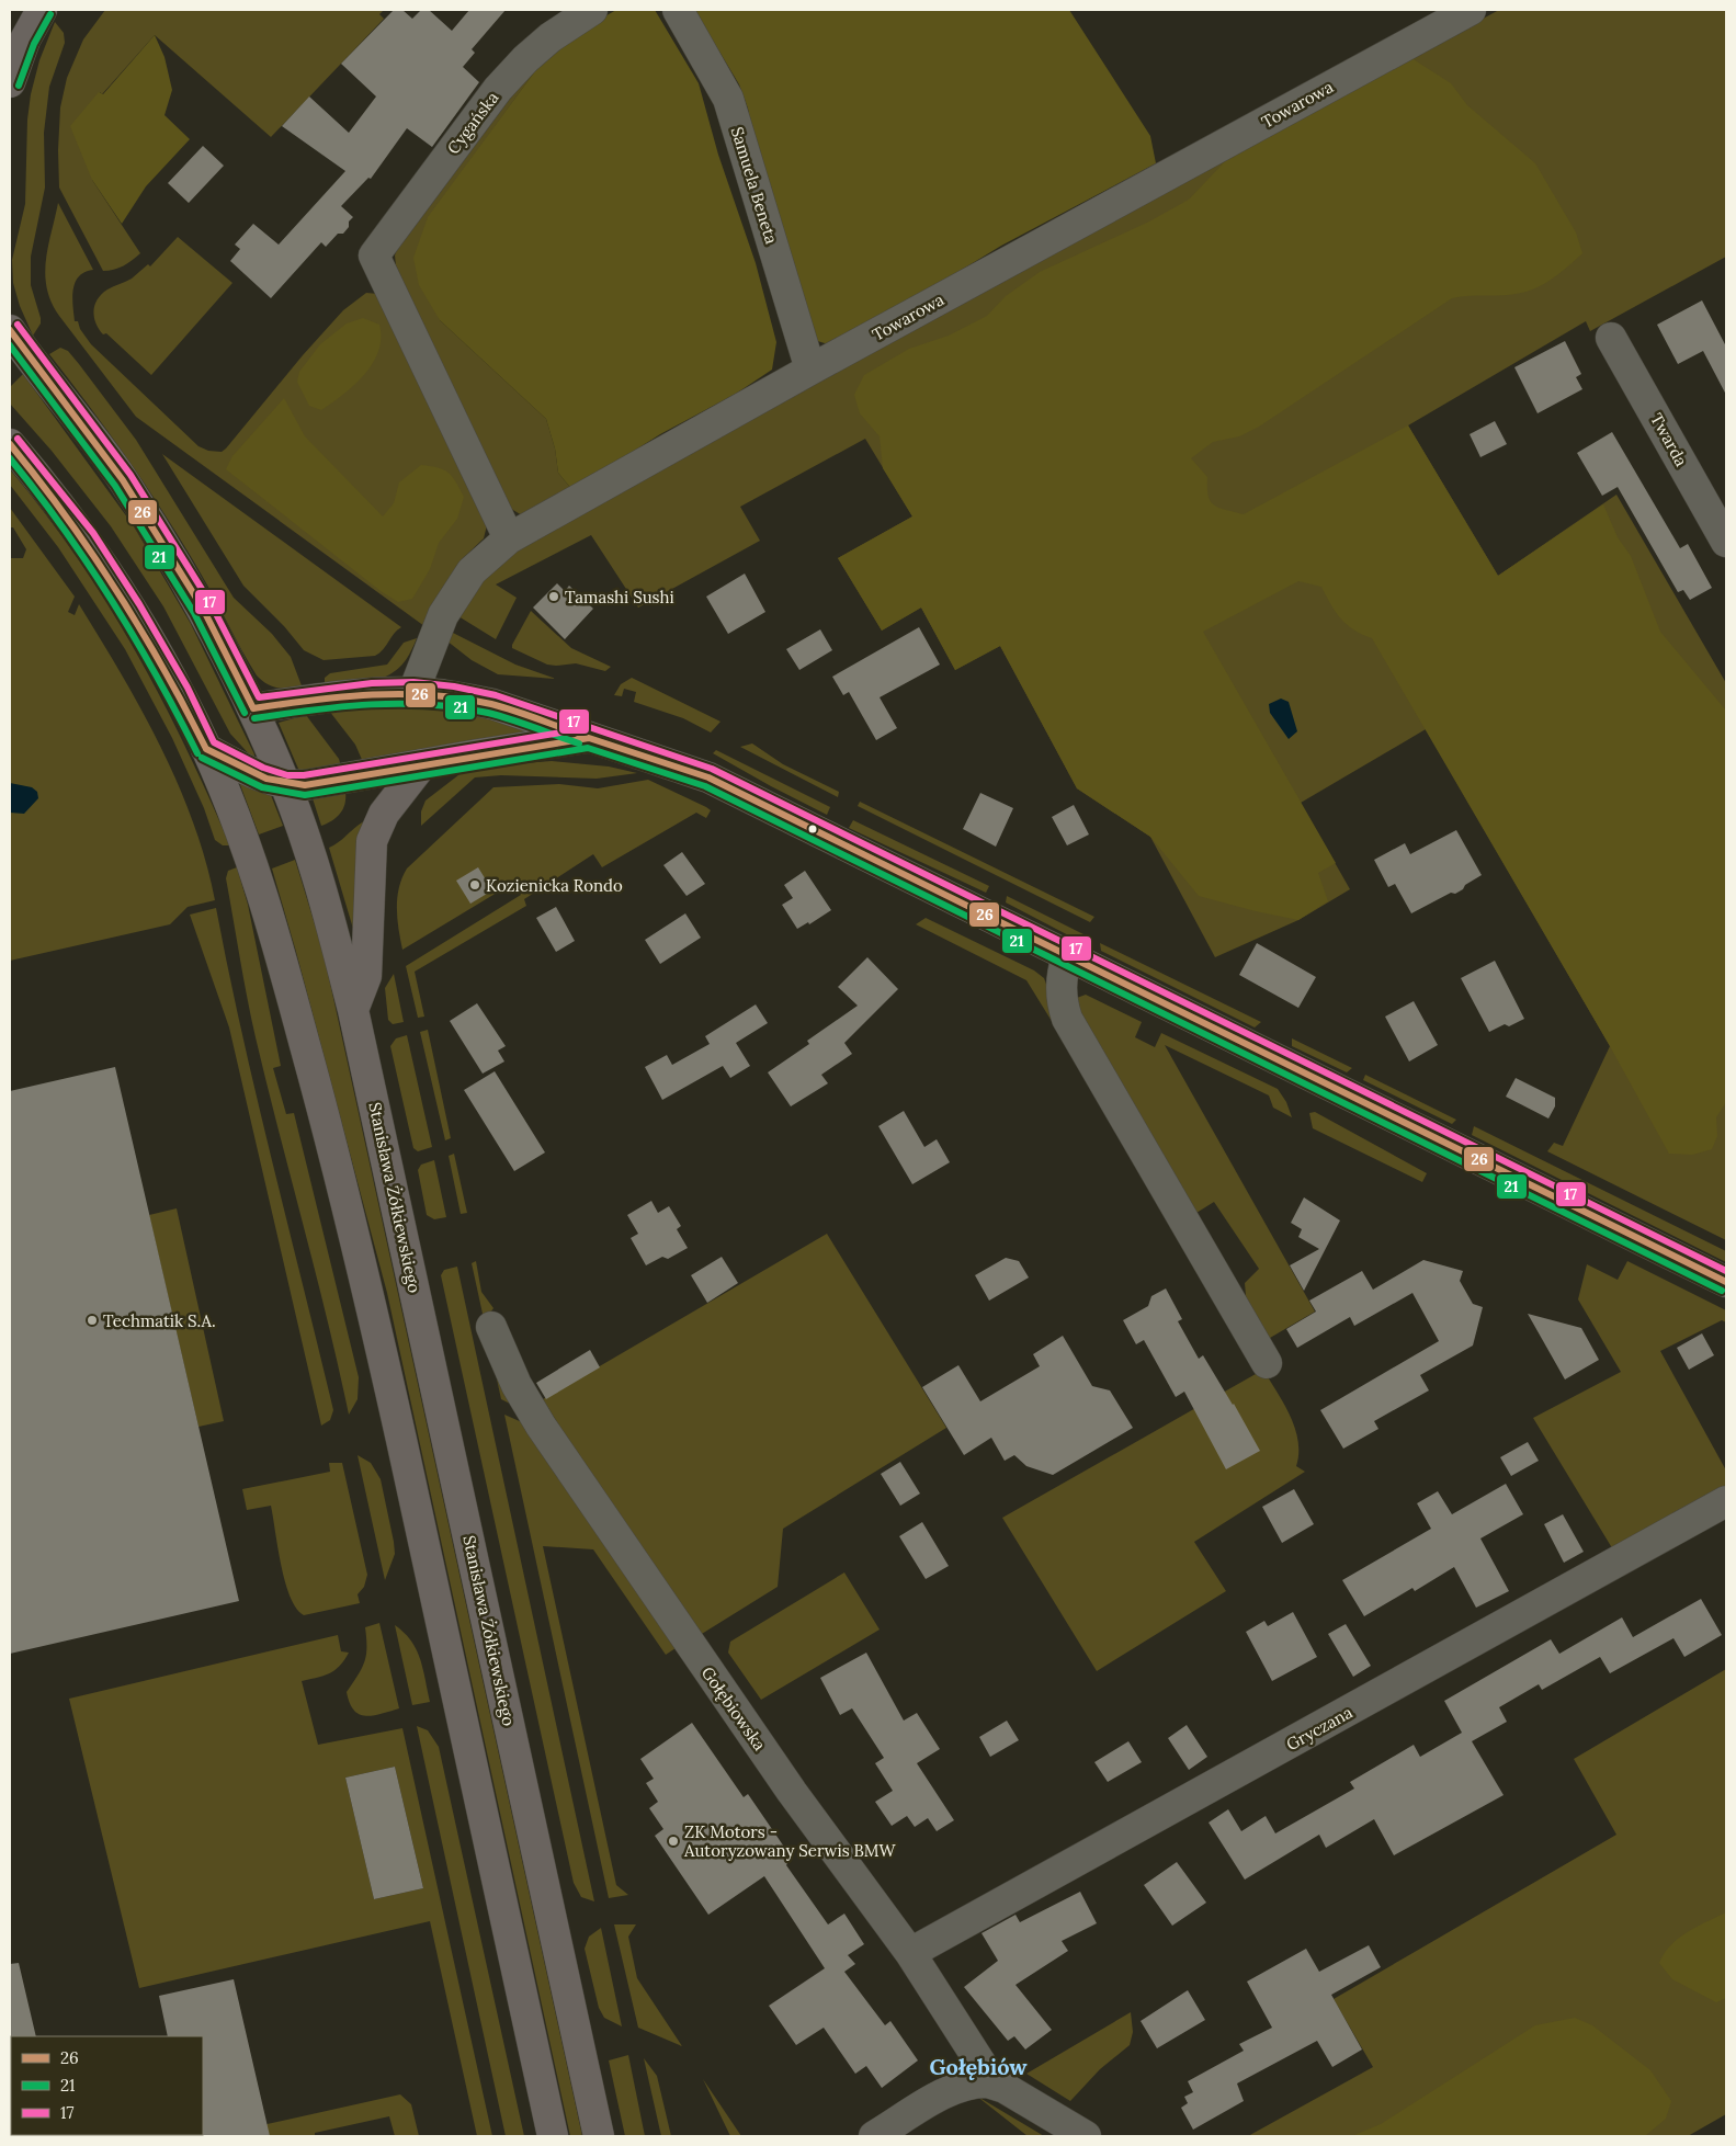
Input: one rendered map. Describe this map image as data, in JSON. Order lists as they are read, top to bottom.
{
  "streets": {
    "main road": ["Stanisława Żółkiewskiego"],
    "street": [
      "Towarowa",
      "Cygańska",
      "Samuela Beneta",
      "Twarda",
      "Gołębiowska",
      "Gryczana"
    ]
  },
  "crossings": [
    ["Towarowa", "Cygańska"],
    ["Towarowa", "Samuela Beneta"],
    ["Gołębiowska", "Gryczana"]
  ],
  "districts": ["Gołębiów"],
  "places": [
    "Tamashi Sushi",
    "Kozienicka Rondo",
    "Techmatik S.A.",
    "ZK Motors - Autoryzowany Serwis BMW"
  ],
  "lines": ["transit line 21", "transit line 17", "transit line 26"],
  "legend": ["26", "21", "17"]
}
